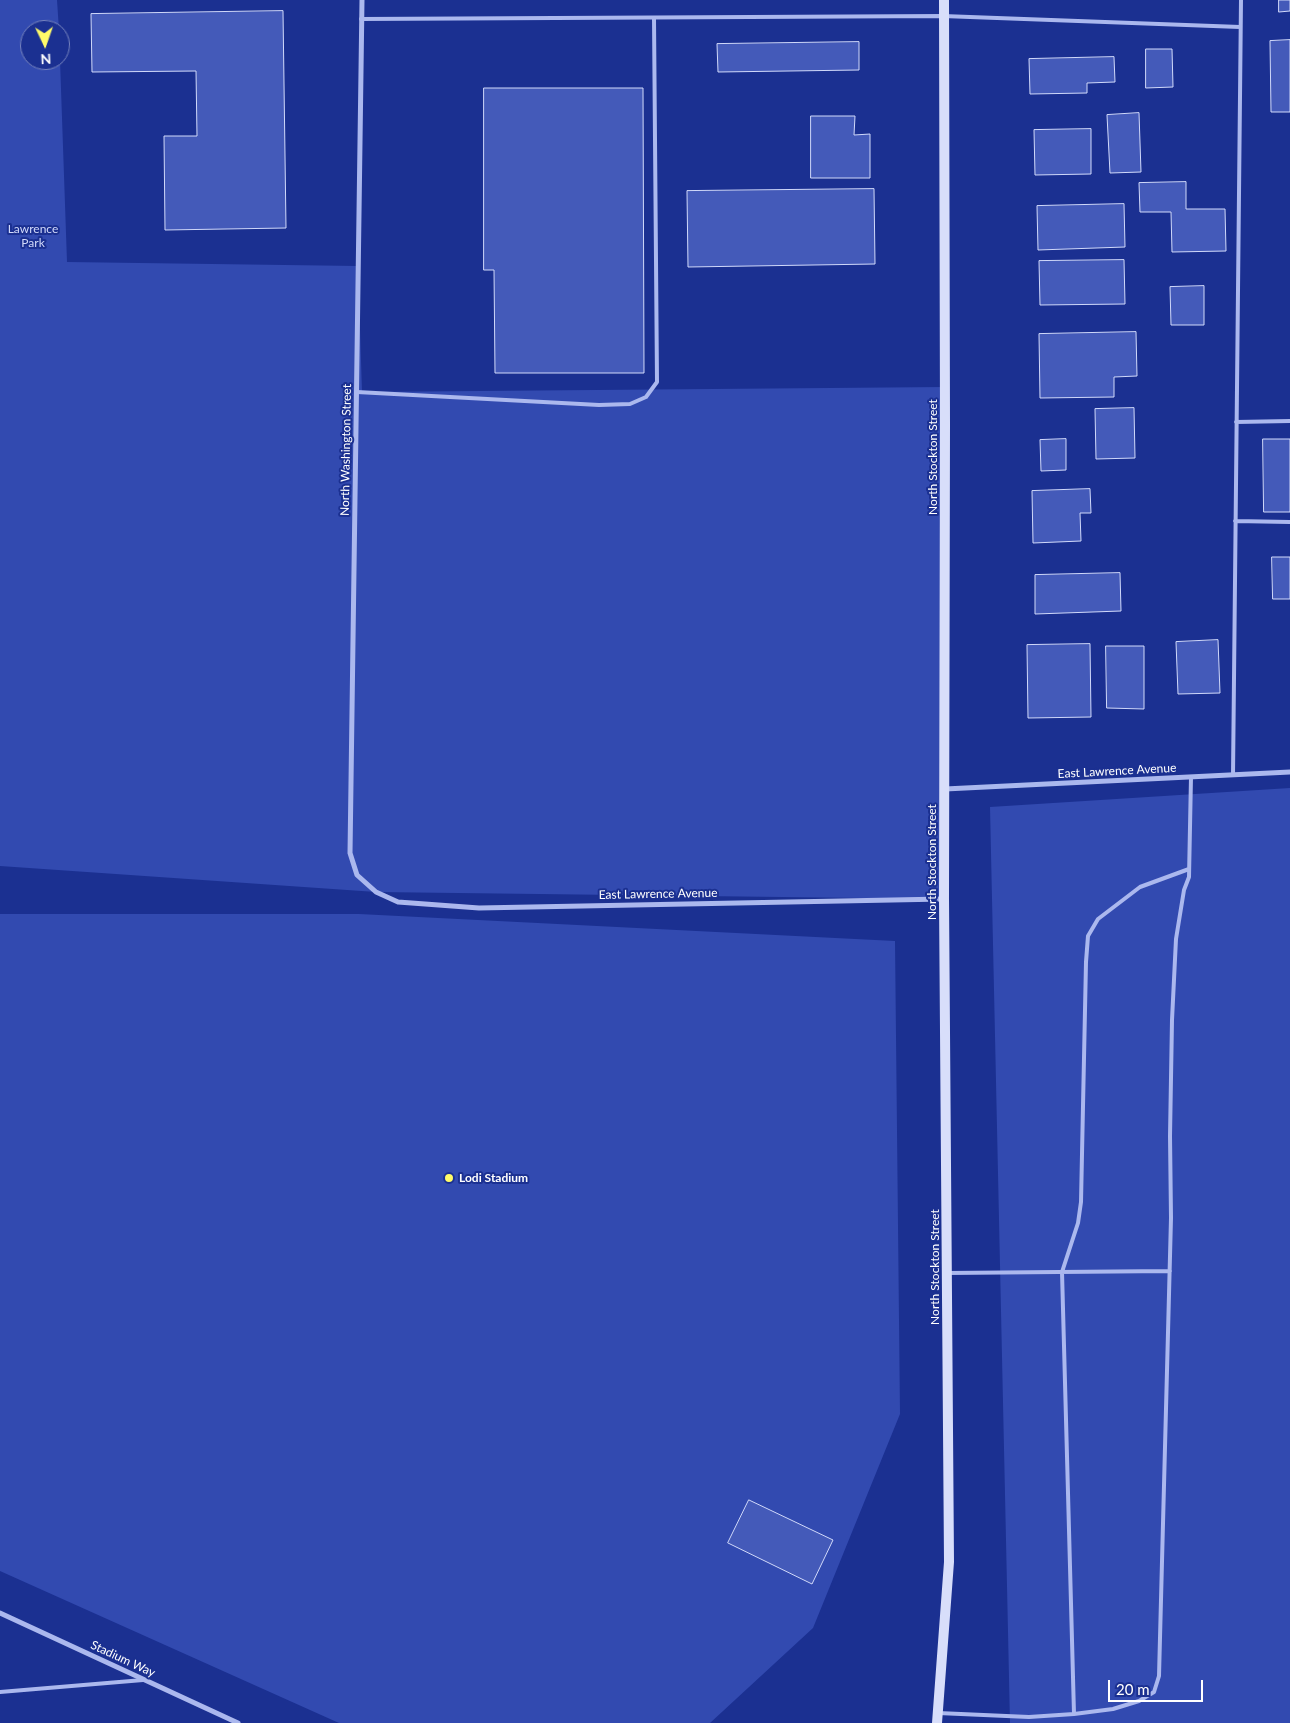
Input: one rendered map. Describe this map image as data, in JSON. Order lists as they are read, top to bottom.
{
  "streets": {
    "street": [
      "North Washington Street",
      "North Stockton Street",
      "East Lawrence Avenue",
      "Stadium Way"
    ]
  },
  "crossings": [
    ["North Washington Street", "East Lawrence Avenue"],
    ["North Stockton Street", "East Lawrence Avenue"]
  ],
  "parks": ["Lawrence Park"],
  "places": ["Lodi Stadium"],
  "scale_bar": "20 m",
  "north": "bottom"
}
